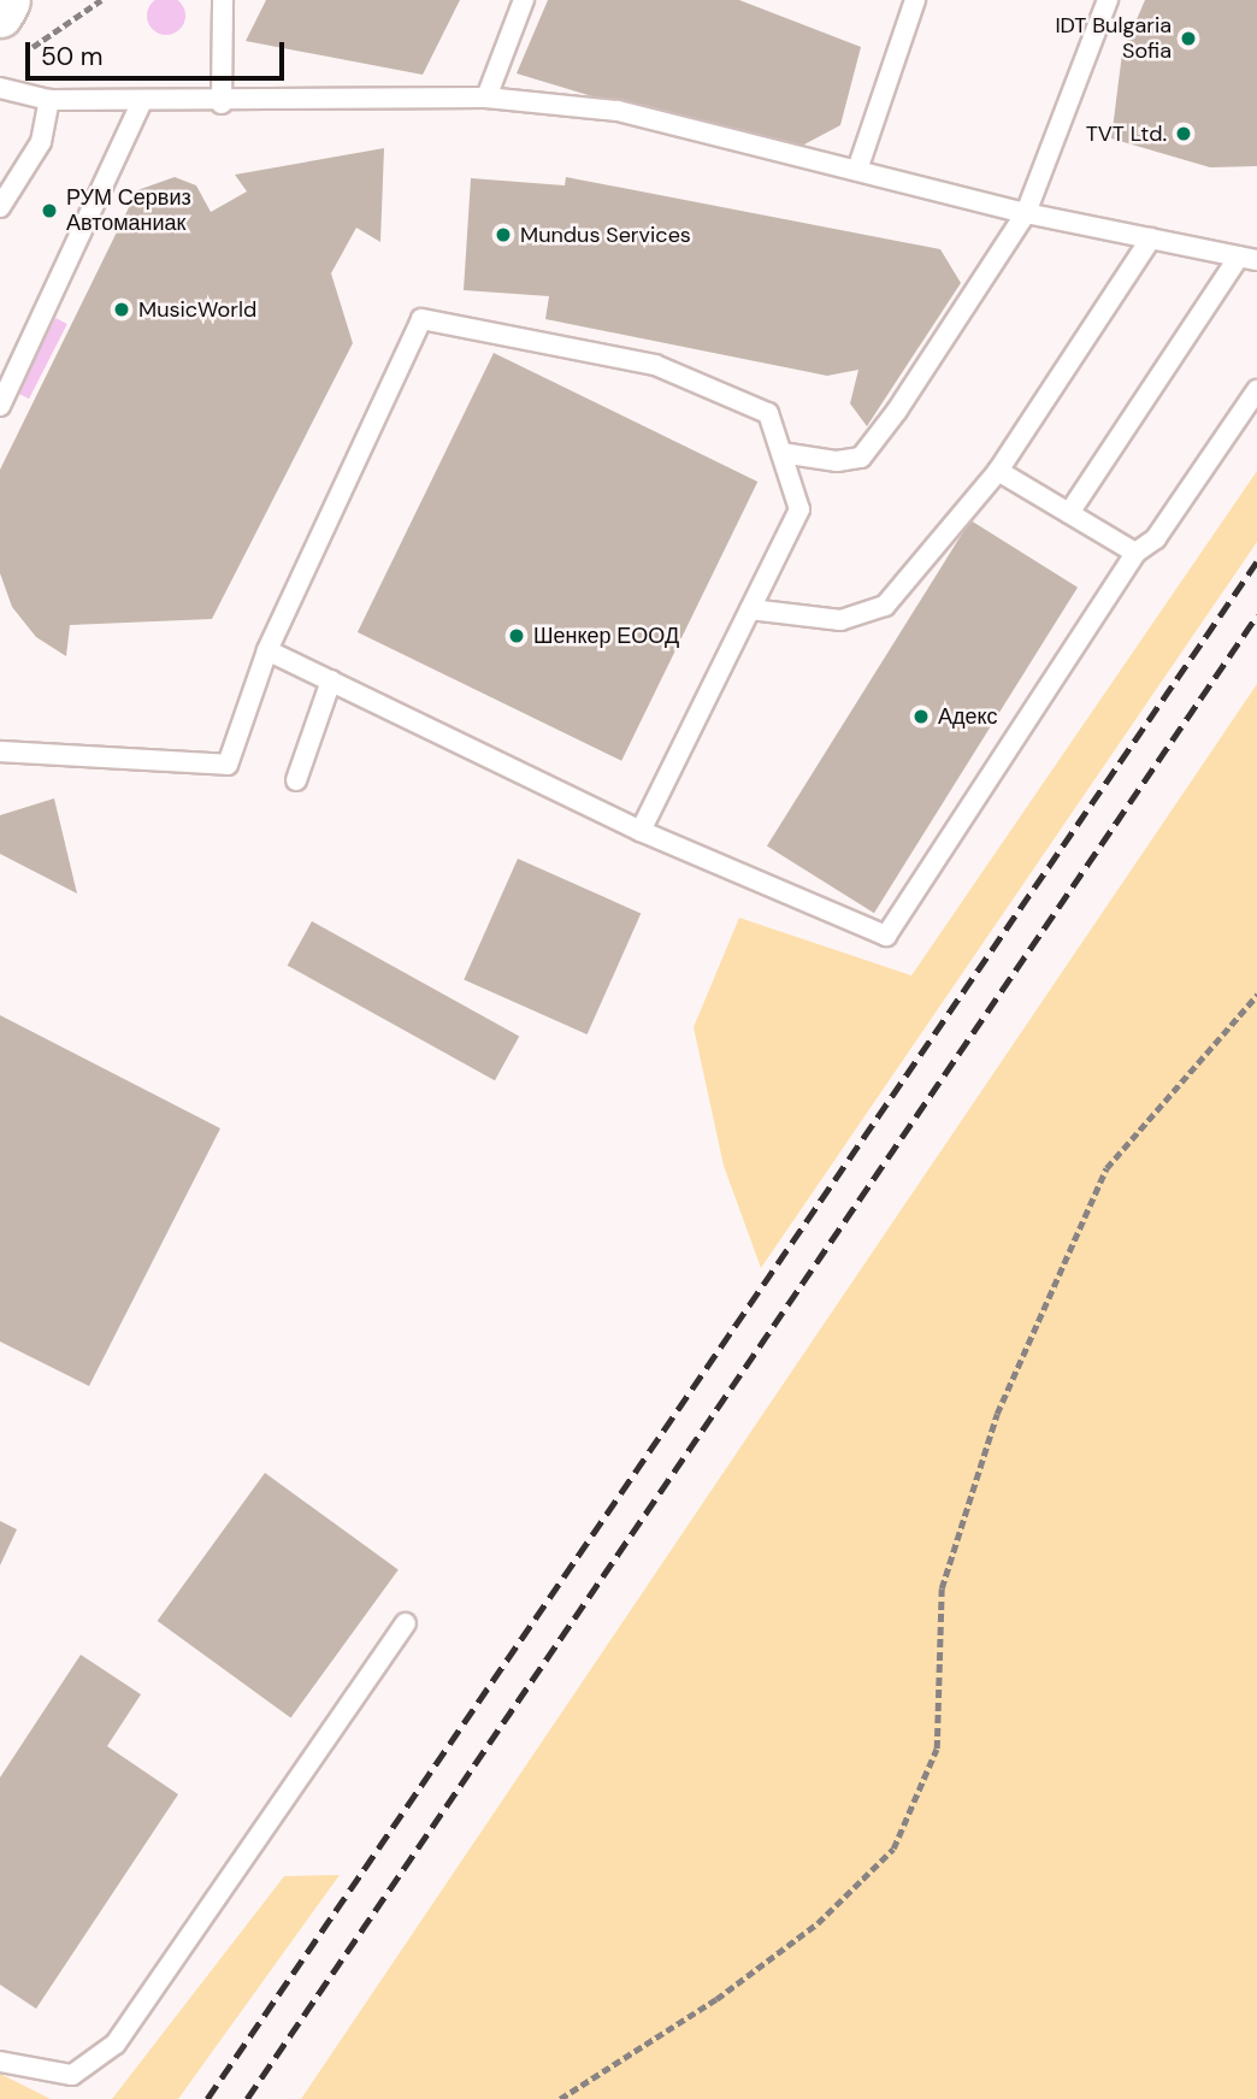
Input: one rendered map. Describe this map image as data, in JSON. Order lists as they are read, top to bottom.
{
  "places": [
    "IDT Bulgaria Sofia",
    "TVT Ltd.",
    "РУМ Сервиз Автоманиак",
    "Mundus Services",
    "MusicWorld",
    "Шенкер ЕООД",
    "Адекс"
  ],
  "scale_bar": "50 m"
}
